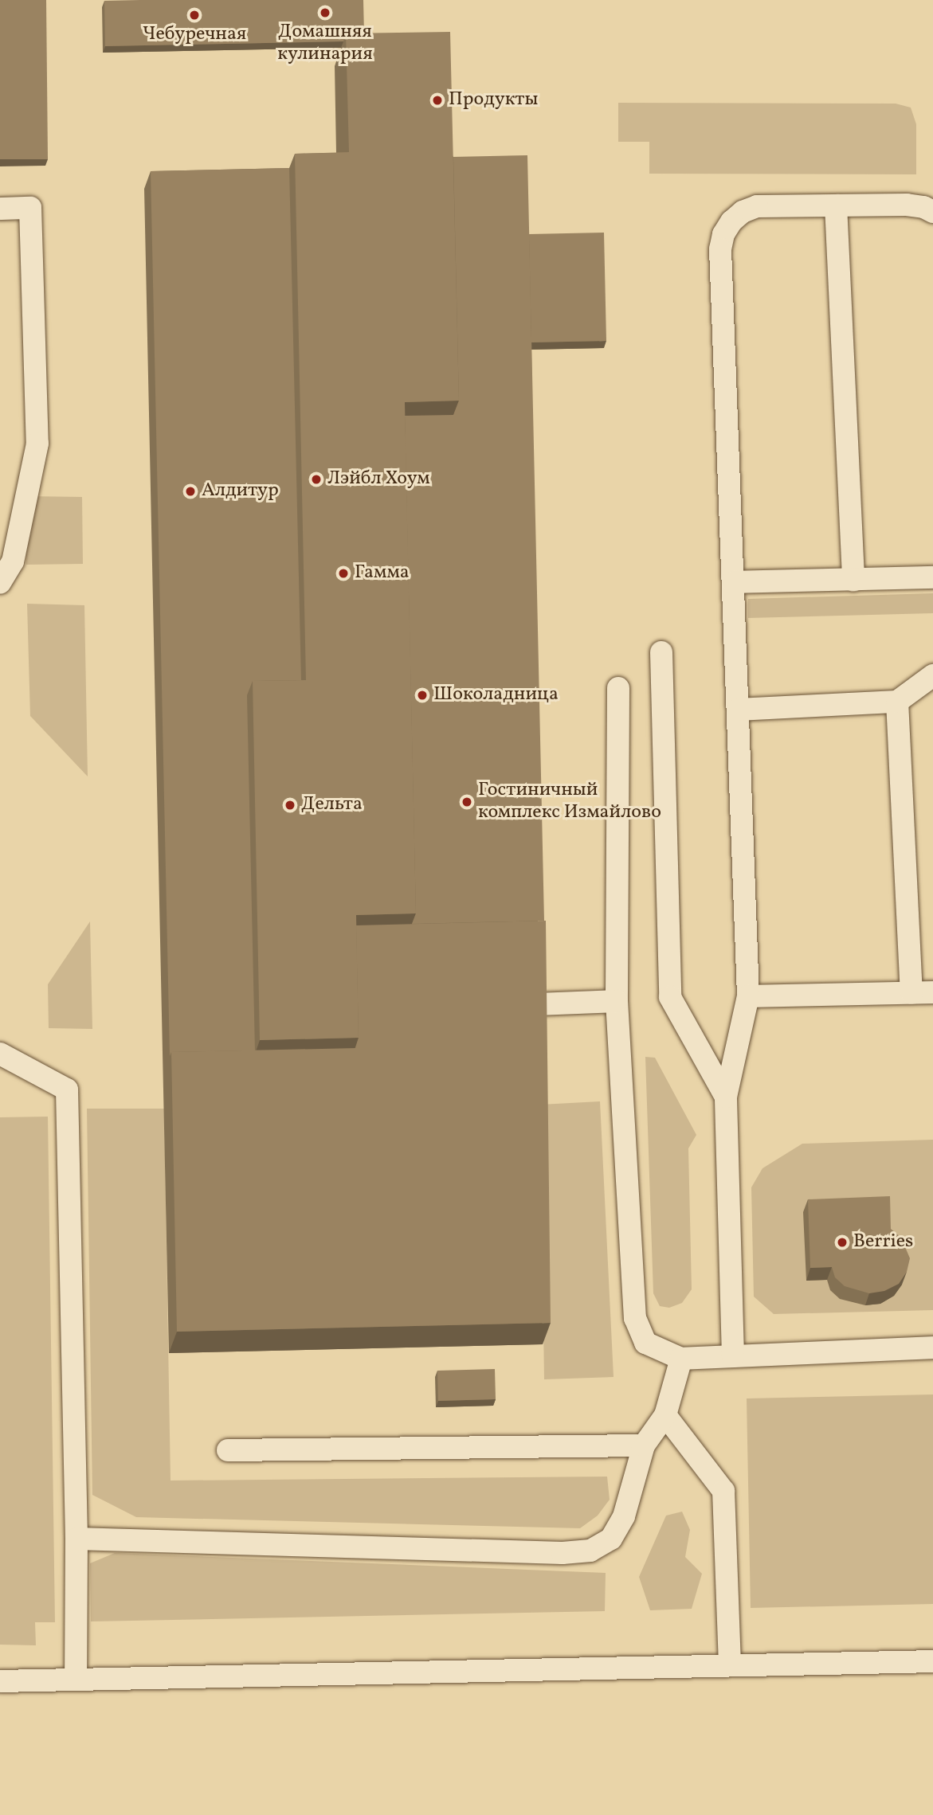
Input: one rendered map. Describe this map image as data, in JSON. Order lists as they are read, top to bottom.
{
  "places": [
    "Домашняя кулинария",
    "Чебуречная",
    "Продукты",
    "Лэйбл Хоум",
    "Алдитур",
    "Гамма",
    "Шоколадница",
    "Гостиничный комплекс Измайлово",
    "Дельта",
    "Berries"
  ]
}
